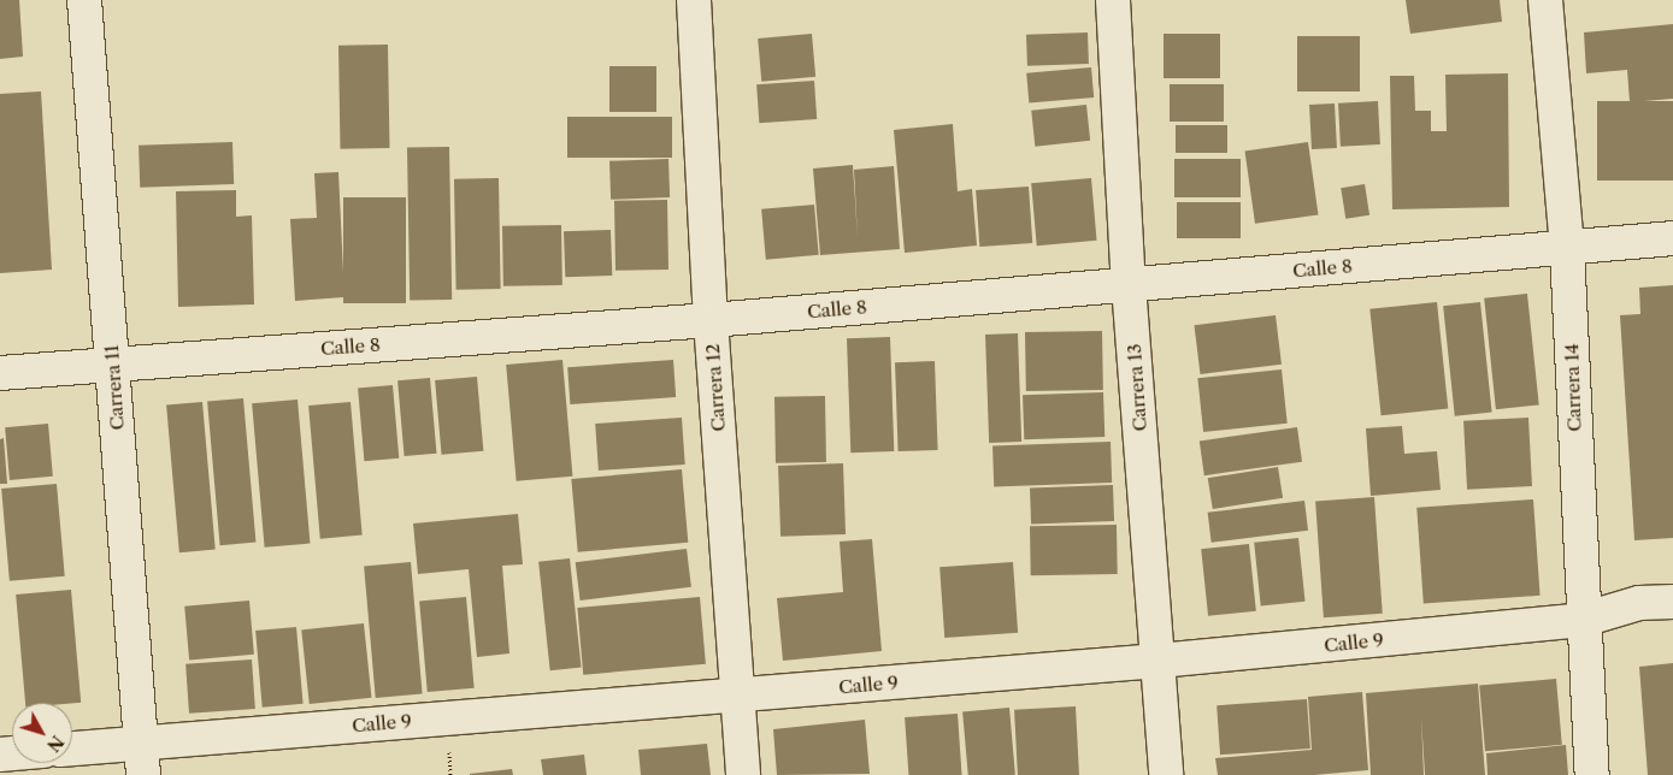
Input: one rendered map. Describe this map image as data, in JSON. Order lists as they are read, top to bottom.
{
  "streets": {
    "street": [
      "Calle 8",
      "Carrera 11",
      "Carrera 12",
      "Carrera 13",
      "Carrera 14",
      "Calle 9"
    ]
  },
  "crossings": [
    ["Calle 8", "Carrera 11"],
    ["Calle 8", "Carrera 12"],
    ["Calle 8", "Carrera 13"],
    ["Calle 8", "Carrera 14"],
    ["Carrera 11", "Calle 9"],
    ["Carrera 12", "Calle 9"],
    ["Carrera 13", "Calle 9"],
    ["Carrera 14", "Calle 9"]
  ],
  "north": "bottom right"
}
